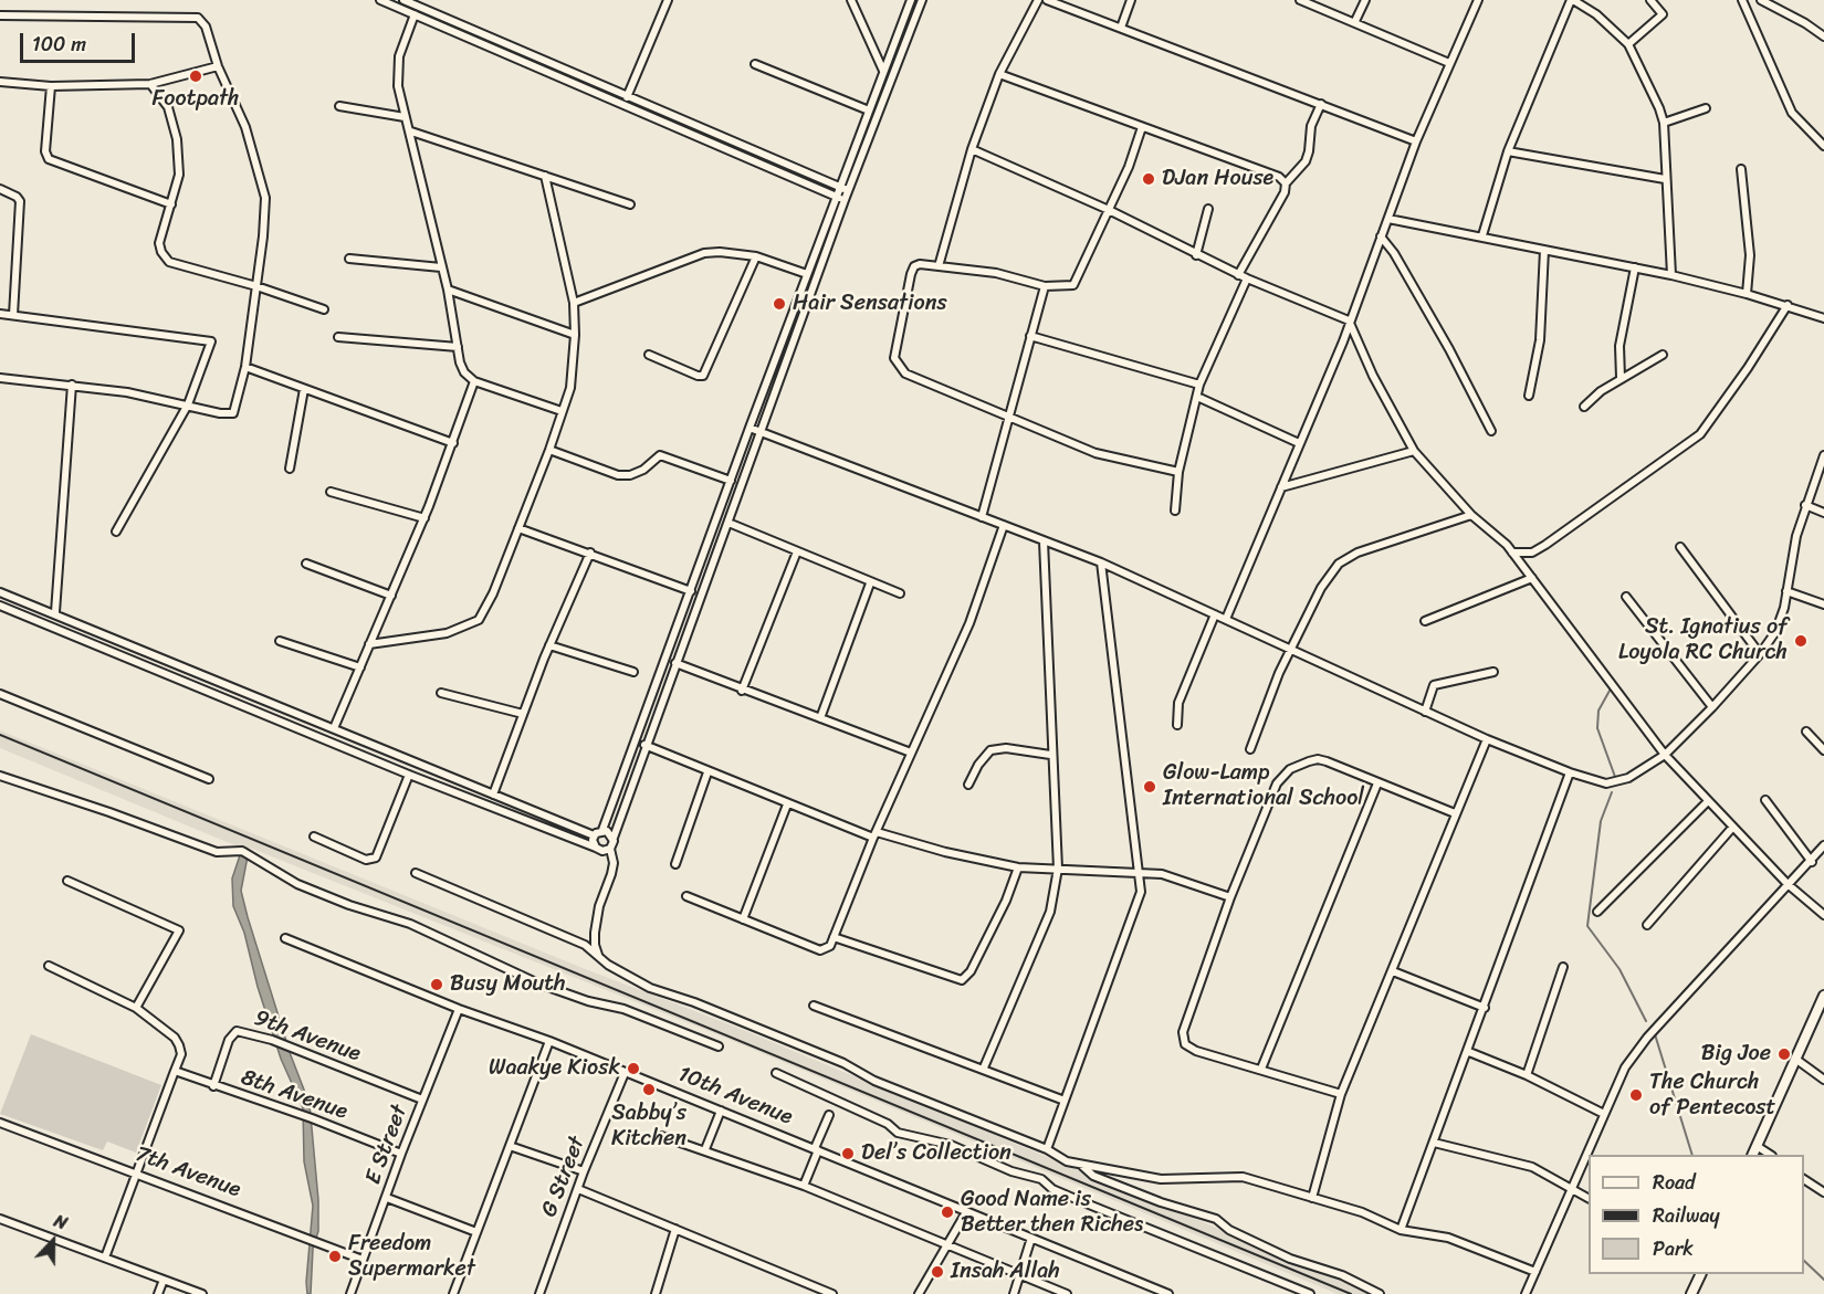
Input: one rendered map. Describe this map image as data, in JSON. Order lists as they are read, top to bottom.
{
  "streets": {
    "street": [
      "9th Avenue",
      "8th Avenue",
      "10th Avenue",
      "E Street",
      "7th Avenue",
      "G Street"
    ]
  },
  "crossings": [
    ["9th Avenue", "8th Avenue"],
    ["9th Avenue", "E Street"],
    ["8th Avenue", "E Street"],
    ["10th Avenue", "E Street"],
    ["10th Avenue", "G Street"],
    ["E Street", "7th Avenue"]
  ],
  "places": [
    "Footpath",
    "DJan House",
    "Hair Sensations",
    "St. Ignatius of Loyola RC Church",
    "Glow-Lamp International School",
    "Busy Mouth",
    "Big Joe",
    "Waakye Kiosk",
    "Sabby’s Kitchen",
    "The Church of Pentecost",
    "Del’s Collection",
    "Good Name is Better then Riches",
    "Freedom Supermarket",
    "Insah Allah"
  ],
  "legend": ["Road", "Railway", "Park"],
  "scale_bar": "100 m",
  "north": "top"
}
